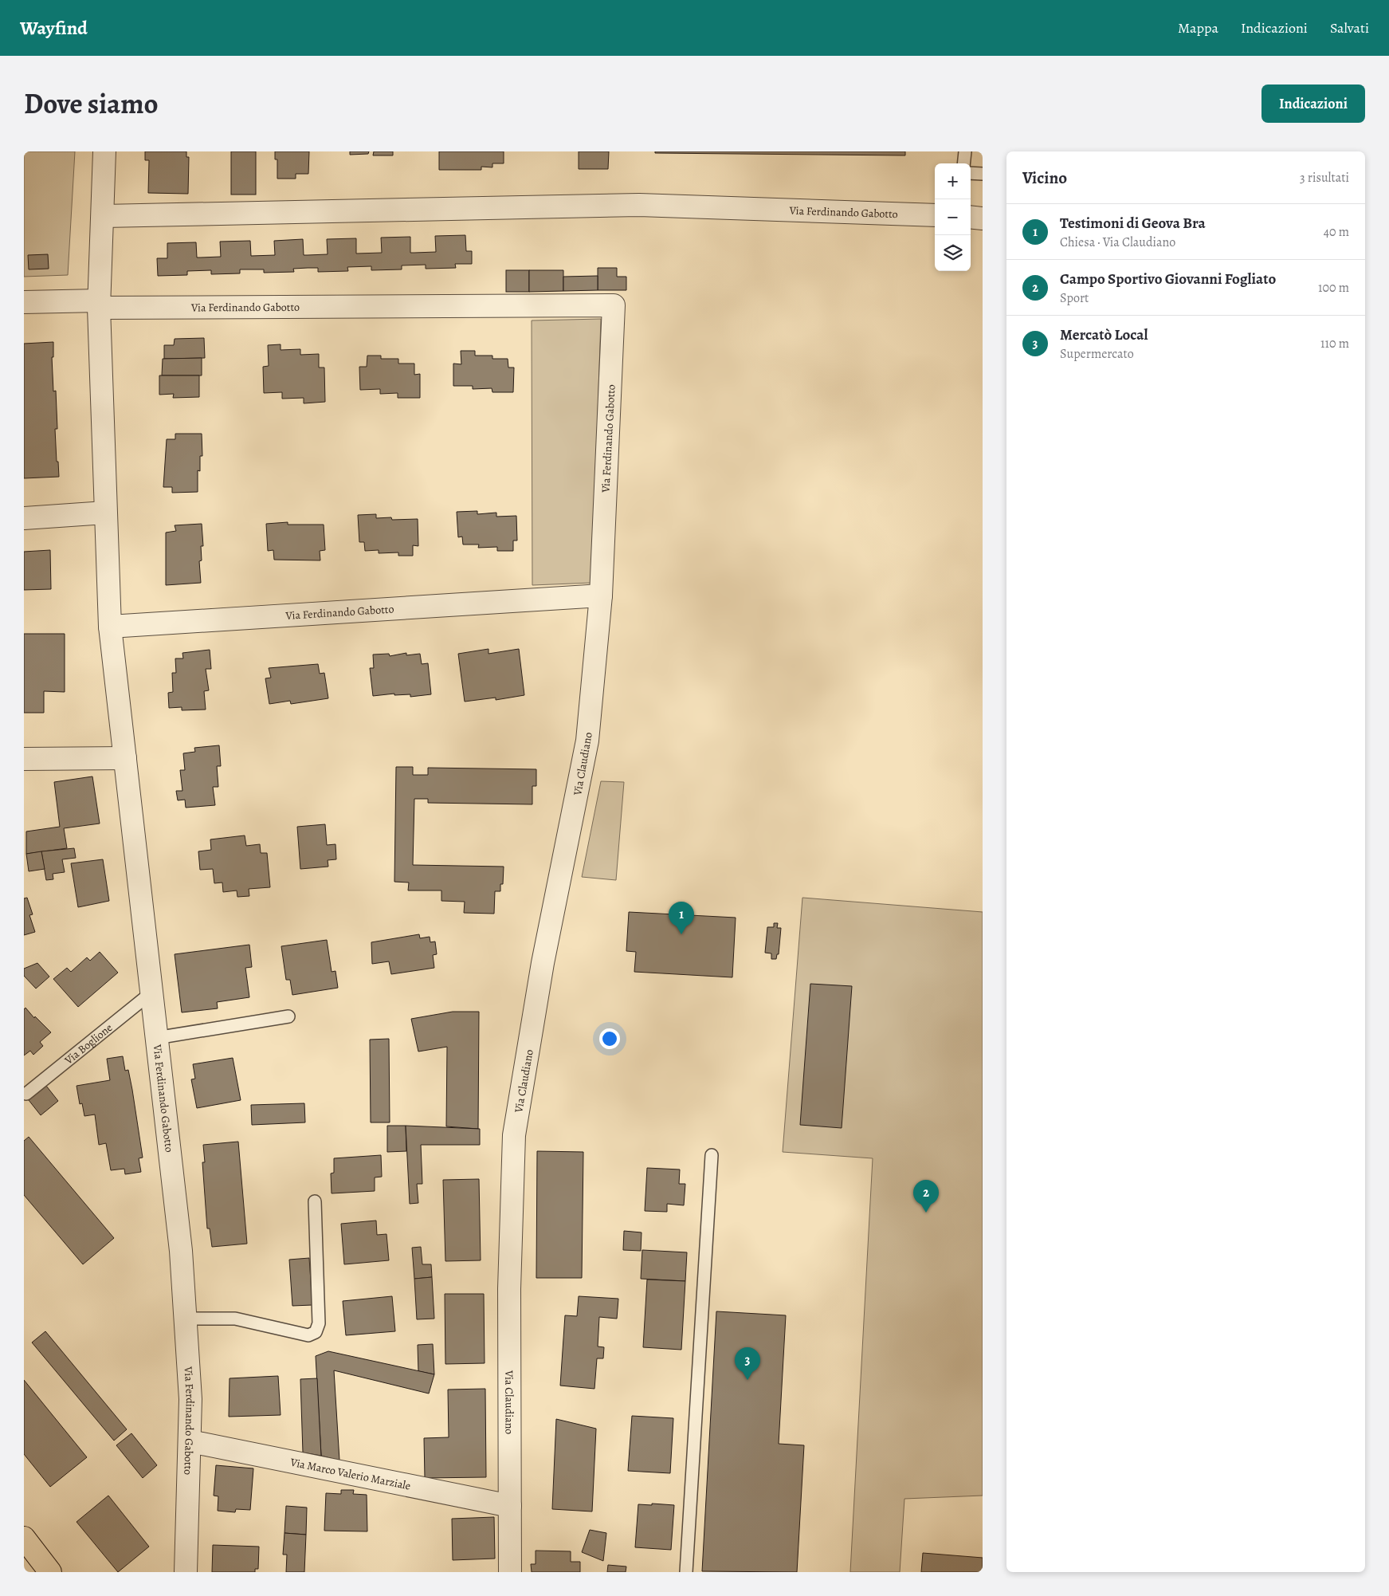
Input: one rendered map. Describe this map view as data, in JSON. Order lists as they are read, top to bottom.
{
  "streets": {
    "street": ["Via Ferdinando Gabotto", "Via Claudiano", "Via Marco Valerio Marziale"],
    "lane": ["Via Boglione"]
  },
  "crossings": [
    ["Via Ferdinando Gabotto", "Via Claudiano"],
    ["Via Ferdinando Gabotto", "Via Boglione"],
    ["Via Ferdinando Gabotto", "Via Marco Valerio Marziale"],
    ["Via Claudiano", "Via Marco Valerio Marziale"]
  ],
  "page": {
    "header": "Wayfind",
    "nav": ["Mappa", "Indicazioni", "Salvati"],
    "title": "Dove siamo",
    "buttons": "Indicazioni",
    "heading": ["Vicino", "3 risultati"],
    "map_buttons": ["+", "−"],
    "list": [
      {
        "mark": "1",
        "name": "Testimoni di Geova Bra",
        "note": "Chiesa · Via Claudiano",
        "value": "40 m"
      },
      {
        "mark": "2",
        "name": "Campo Sportivo Giovanni Fogliato",
        "note": "Sport",
        "value": "100 m"
      },
      {
        "mark": "3",
        "name": "Mercatò Local",
        "note": "Supermercato",
        "value": "110 m"
      }
    ],
    "pins": ["1", "2", "3"]
  }
}
